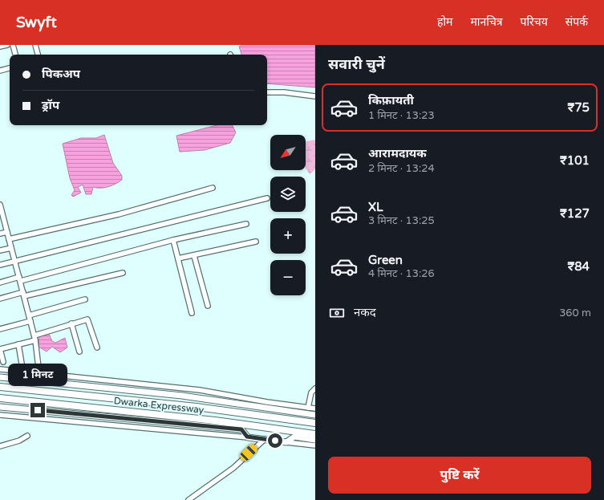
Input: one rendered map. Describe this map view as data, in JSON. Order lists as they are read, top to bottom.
{
  "streets": {
    "highway": ["Dwarka Expressway"]
  },
  "north": "bottom left",
  "page": {
    "header": "Swyft",
    "nav": [
      "होम",
      "मानचित्र",
      "परिचय",
      "संपर्क"
    ],
    "heading": "सवारी चुनें",
    "banner": ["पिकअप", "ड्रॉप"],
    "list": [
      {
        "name": "किफ़ायती",
        "note": "1 मिनट · 13:23",
        "value": "₹75"
      },
      {
        "name": "आरामदायक",
        "note": "2 मिनट · 13:24",
        "value": "₹101"
      },
      {
        "name": "XL",
        "note": "3 मिनट · 13:25",
        "value": "₹127"
      },
      {
        "name": "Green",
        "note": "4 मिनट · 13:26",
        "value": "₹84"
      }
    ],
    "map_buttons": ["+", "−"],
    "pay": ["नकद", "360 m"],
    "bubble": "1 मिनट",
    "buttons": "पुष्टि करें"
  }
}
